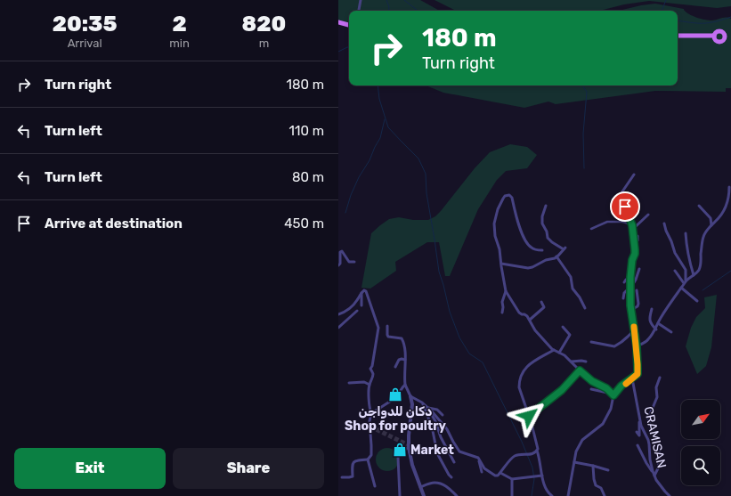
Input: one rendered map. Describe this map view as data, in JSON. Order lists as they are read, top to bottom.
{
  "streets": {
    "street": ["CRAMISAN"]
  },
  "places": {
    "shop": ["دكان للدواجن Shop for poultry", "Market"]
  },
  "north": "top right",
  "page": {
    "eta": [
      "20:35",
      "Arrival",
      "2",
      "min",
      "820",
      "m"
    ],
    "turn": ["180 m", "Turn right"],
    "list": [
      {
        "name": "Turn right",
        "value": "180 m"
      },
      {
        "name": "Turn left",
        "value": "110 m"
      },
      {
        "name": "Turn left",
        "value": "80 m"
      },
      {
        "name": "Arrive at destination",
        "value": "450 m"
      }
    ],
    "buttons": ["Exit", "Share"]
  }
}
